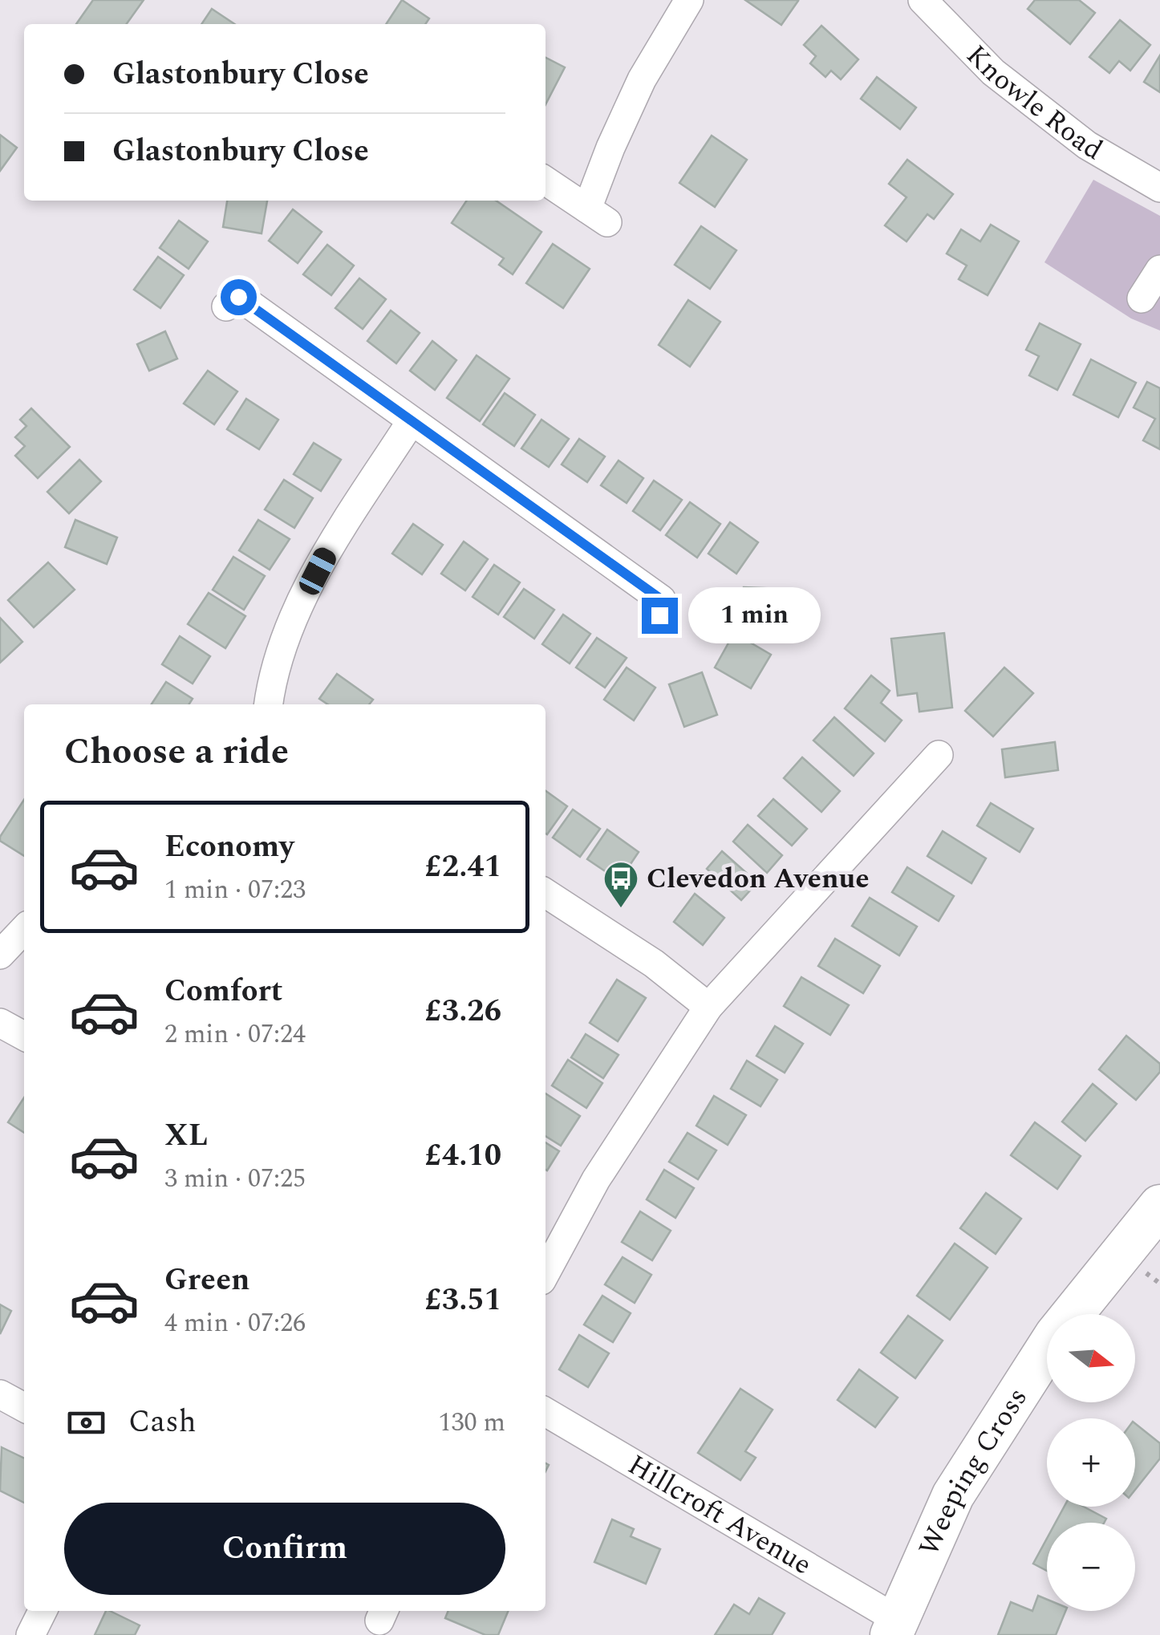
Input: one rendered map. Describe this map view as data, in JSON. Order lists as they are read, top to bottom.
{
  "streets": {
    "highway": ["Weeping Cross"],
    "street": ["Knowle Road", "Hillcroft Avenue"]
  },
  "crossings": [
    ["Weeping Cross", "Hillcroft Avenue"]
  ],
  "places": {
    "bus stop": ["Clevedon Avenue"]
  },
  "north": "right",
  "page": {
    "banner": ["Glastonbury Close", "Glastonbury Close"],
    "bubble": "1 min",
    "heading": "Choose a ride",
    "list": [
      {
        "name": "Economy",
        "note": "1 min · 07:23",
        "value": "£2.41"
      },
      {
        "name": "Comfort",
        "note": "2 min · 07:24",
        "value": "£3.26"
      },
      {
        "name": "XL",
        "note": "3 min · 07:25",
        "value": "£4.10"
      },
      {
        "name": "Green",
        "note": "4 min · 07:26",
        "value": "£3.51"
      }
    ],
    "map_buttons": ["+", "−"],
    "pay": ["Cash", "130 m"],
    "buttons": "Confirm"
  }
}
